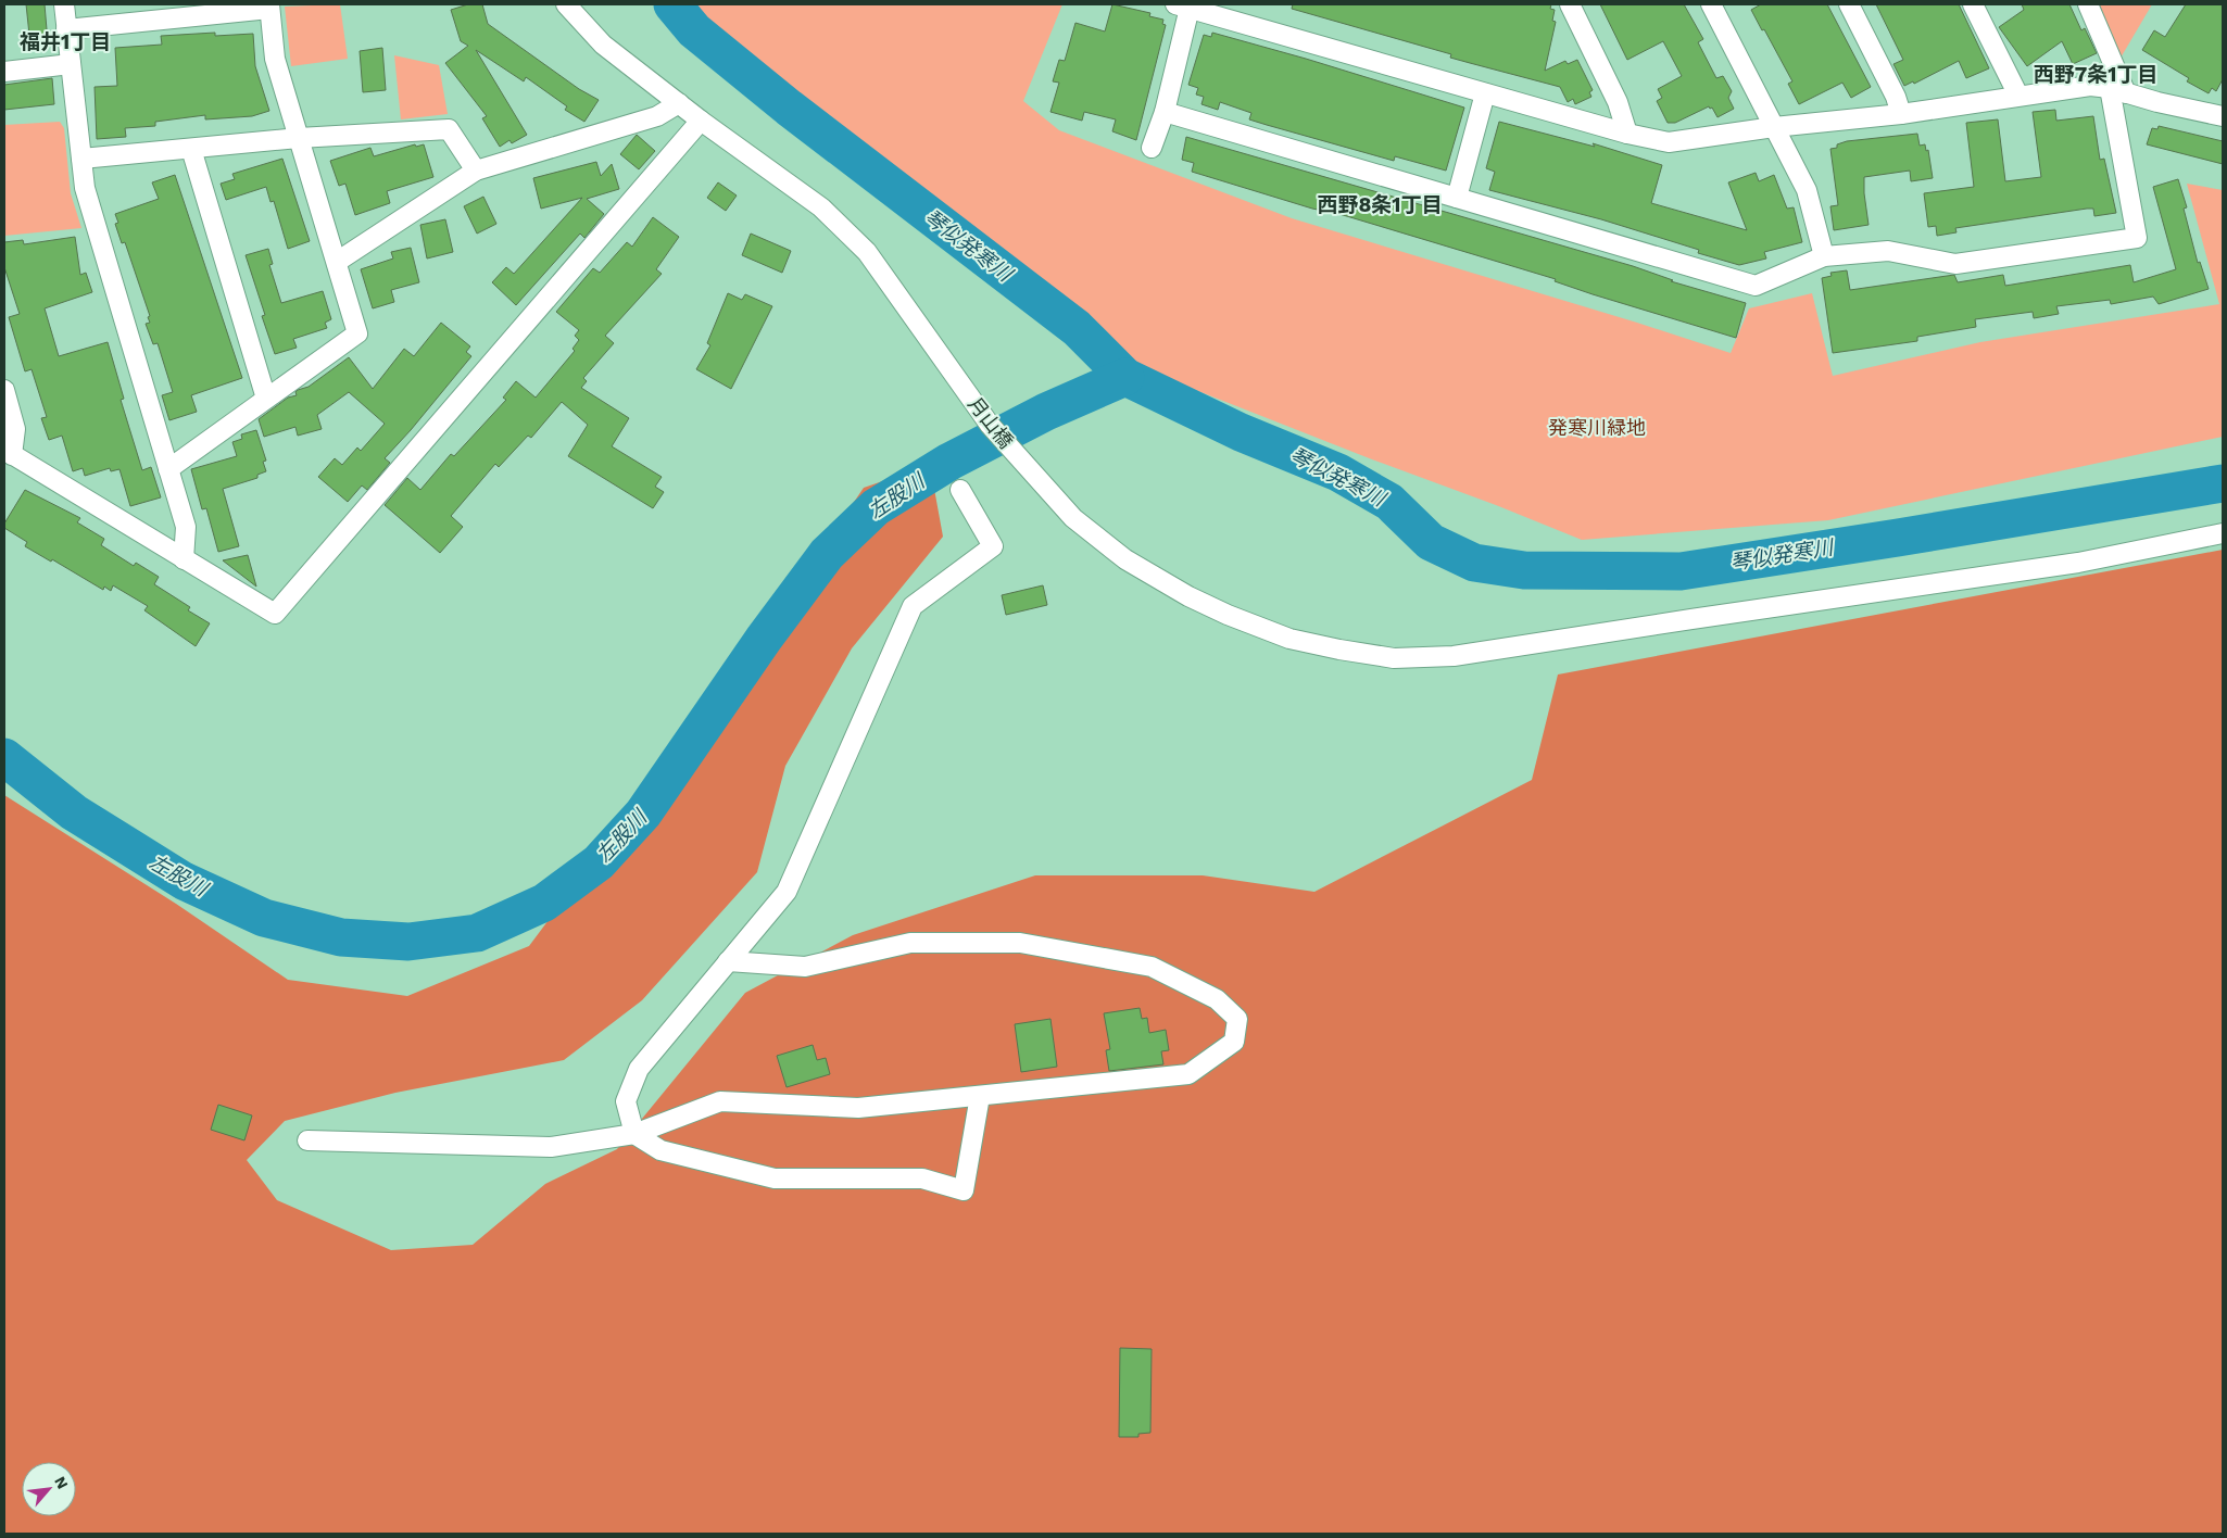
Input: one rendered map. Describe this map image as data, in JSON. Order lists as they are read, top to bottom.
{
  "streets": {
    "street": ["月山橋"]
  },
  "districts": ["福井1丁目", "西野7条1丁目", "西野8条1丁目"],
  "water": ["琴似発寒川", "左股川"],
  "parks": ["発寒川緑地"],
  "north": "top right"
}
